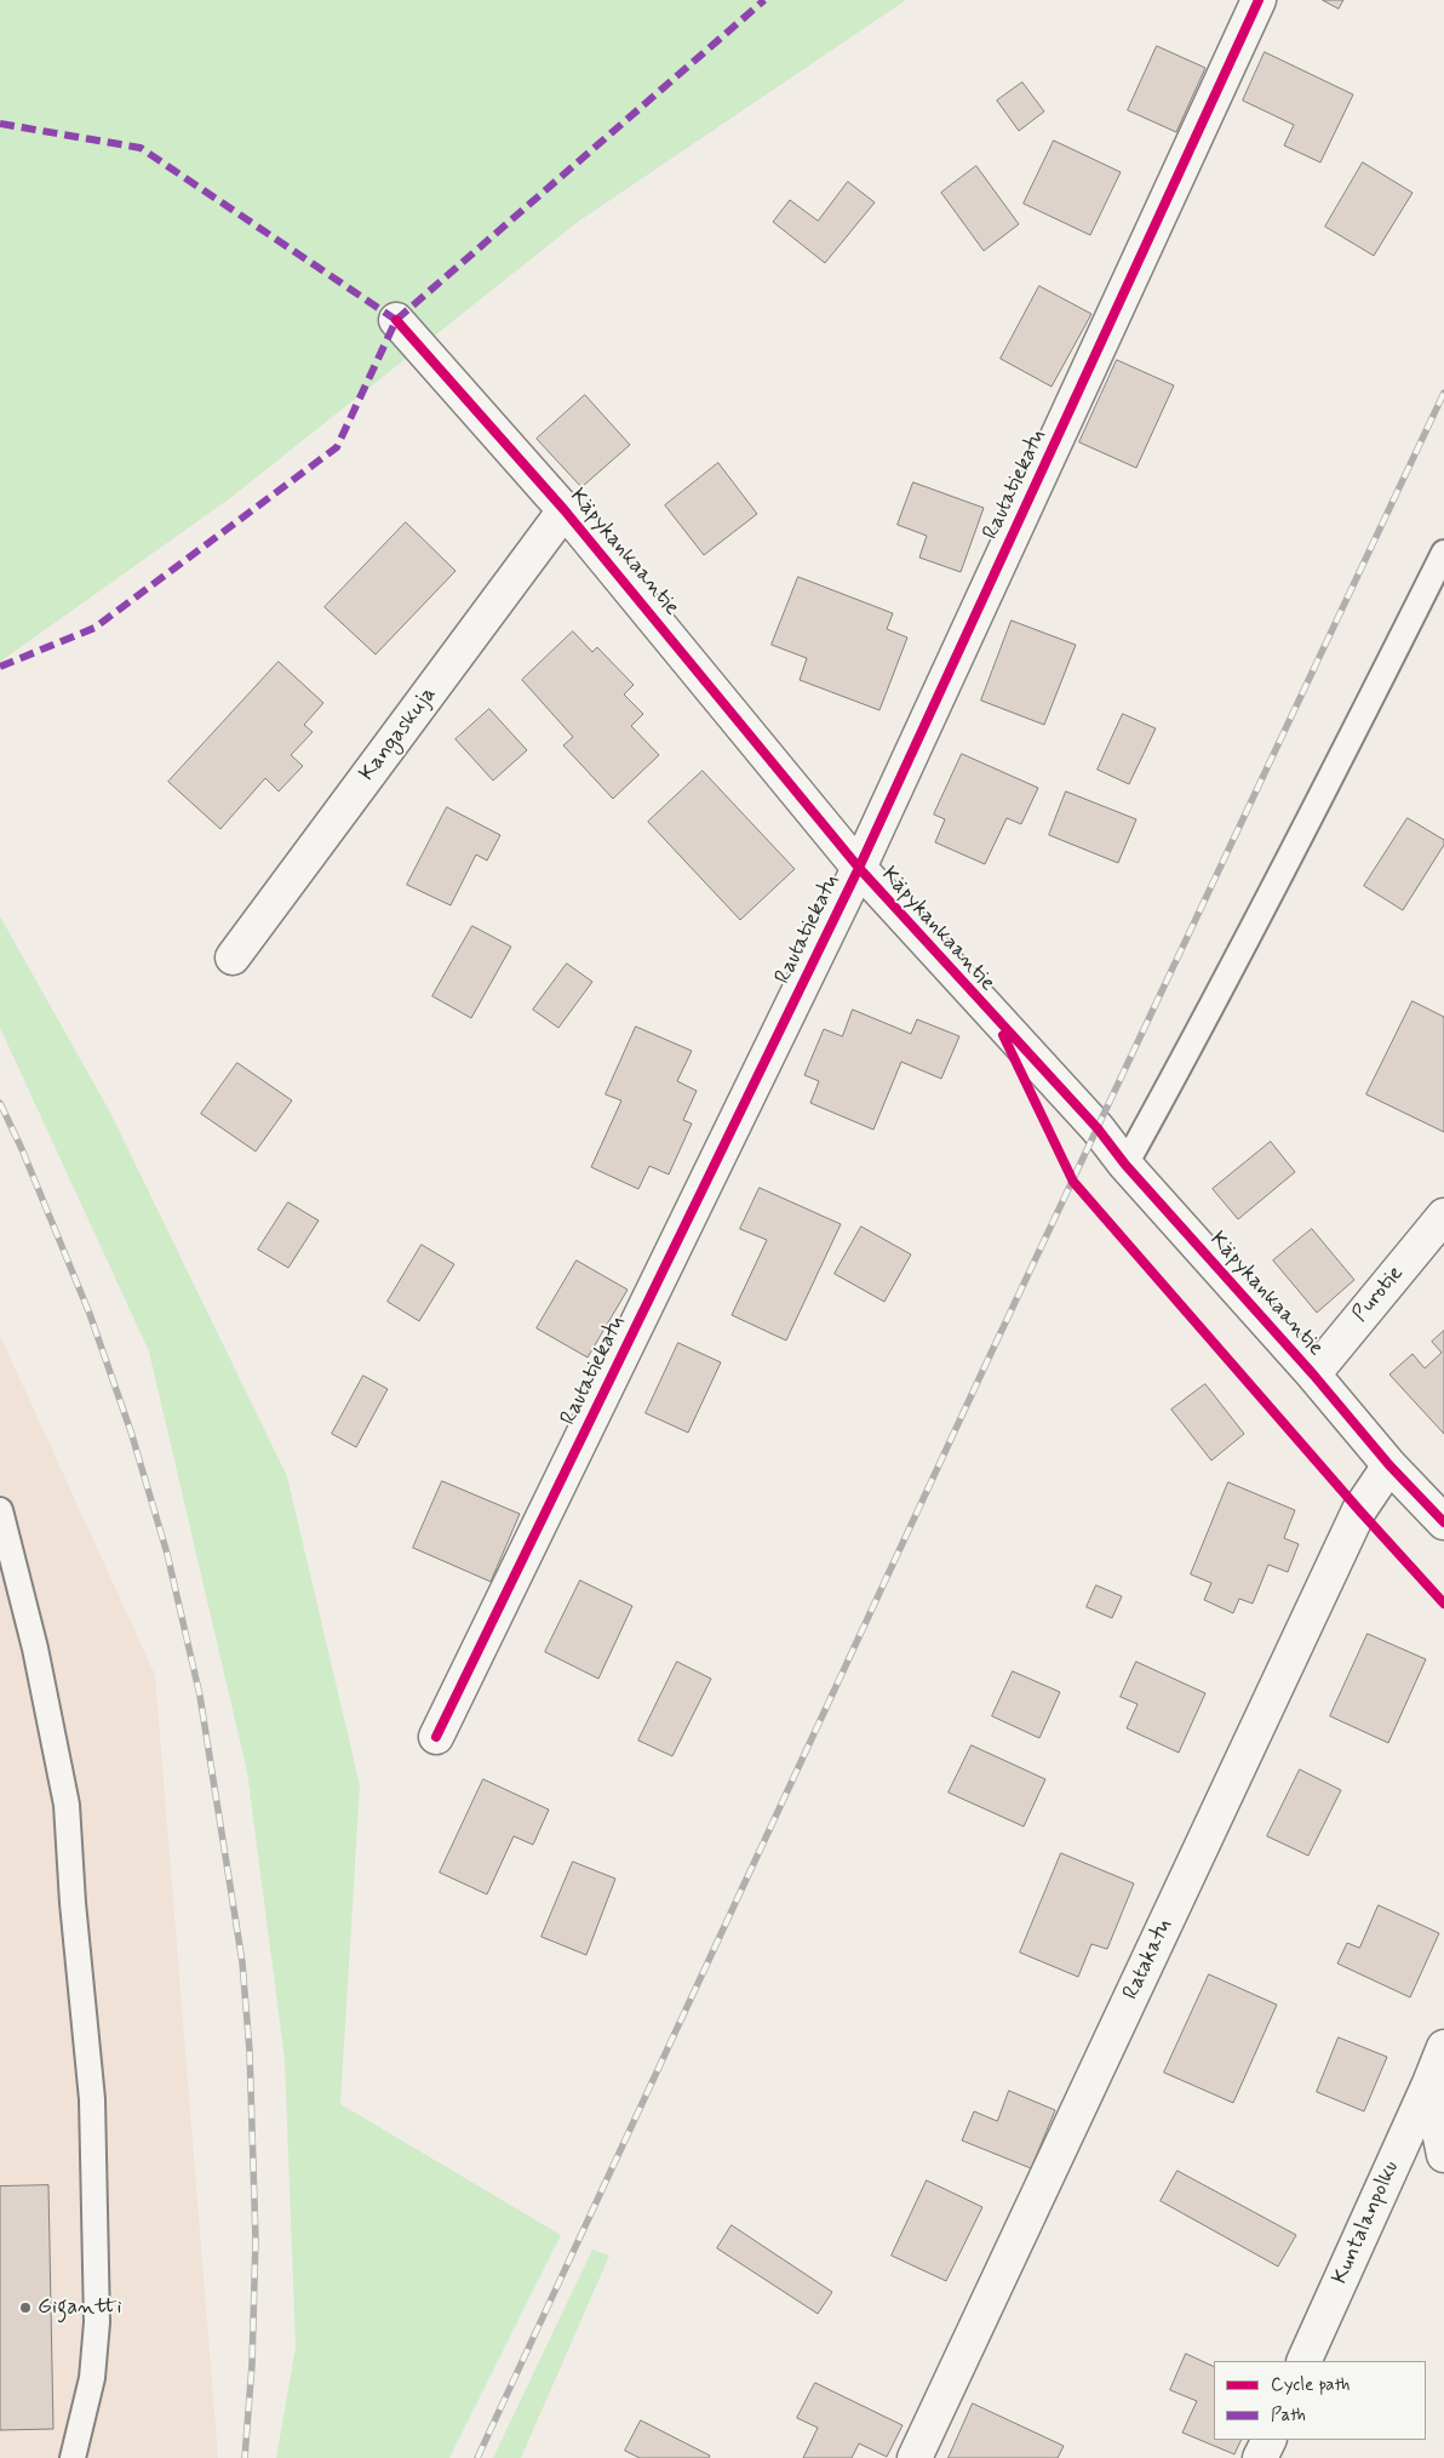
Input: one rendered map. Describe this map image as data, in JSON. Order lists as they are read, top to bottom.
{
  "streets": {
    "street": [
      "Rautatiekatu",
      "Käpykankaantie",
      "Kangaskuja",
      "Purotie",
      "Ratakatu",
      "Kuntalanpolku"
    ]
  },
  "crossings": [
    ["Rautatiekatu", "Käpykankaantie"],
    ["Käpykankaantie", "Kangaskuja"],
    ["Käpykankaantie", "Purotie"],
    ["Käpykankaantie", "Ratakatu"]
  ],
  "places": ["Gigantti"],
  "legend": ["Cycle path", "Path"]
}
